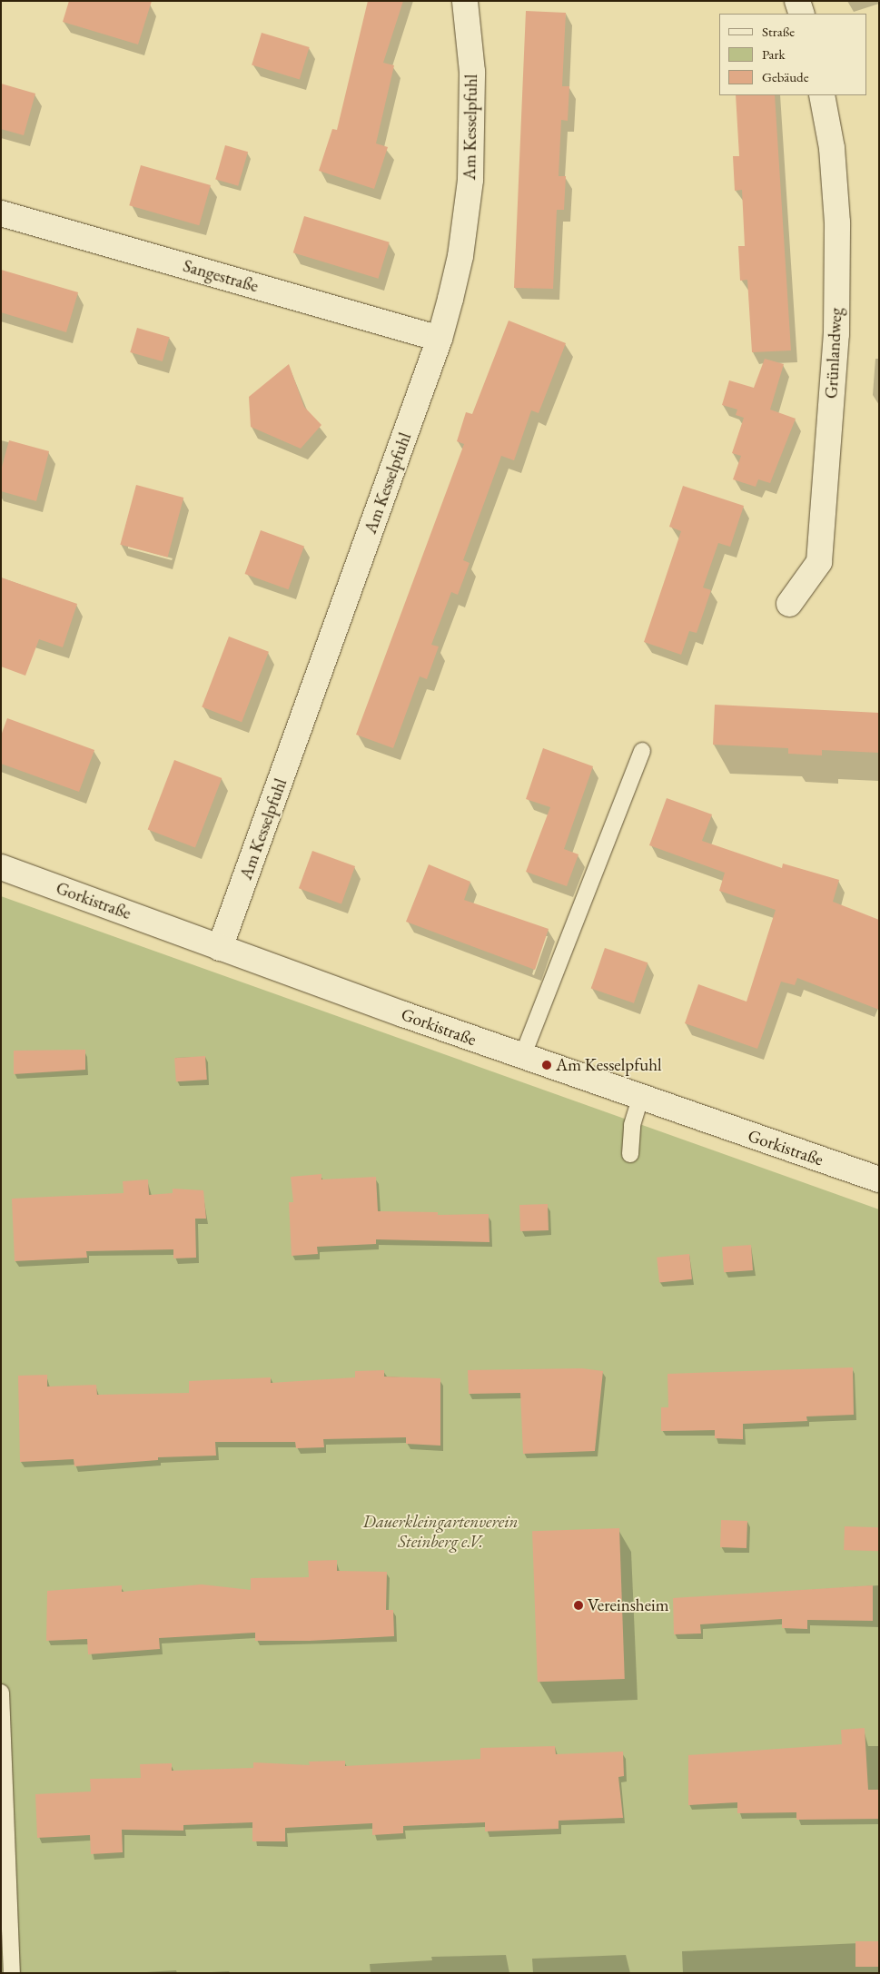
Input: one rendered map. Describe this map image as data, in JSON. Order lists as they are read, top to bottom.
{
  "streets": {
    "street": [
      "Am Kesselpfuhl",
      "Sangestraße",
      "Grünlandweg",
      "Gorkistraße"
    ]
  },
  "crossings": [
    ["Am Kesselpfuhl", "Sangestraße"],
    ["Am Kesselpfuhl", "Gorkistraße"]
  ],
  "parks": ["Dauerkleingartenverein Steinberg e.V."],
  "places": ["Am Kesselpfuhl", "Vereinsheim"],
  "legend": ["Straße", "Park", "Gebäude"]
}
